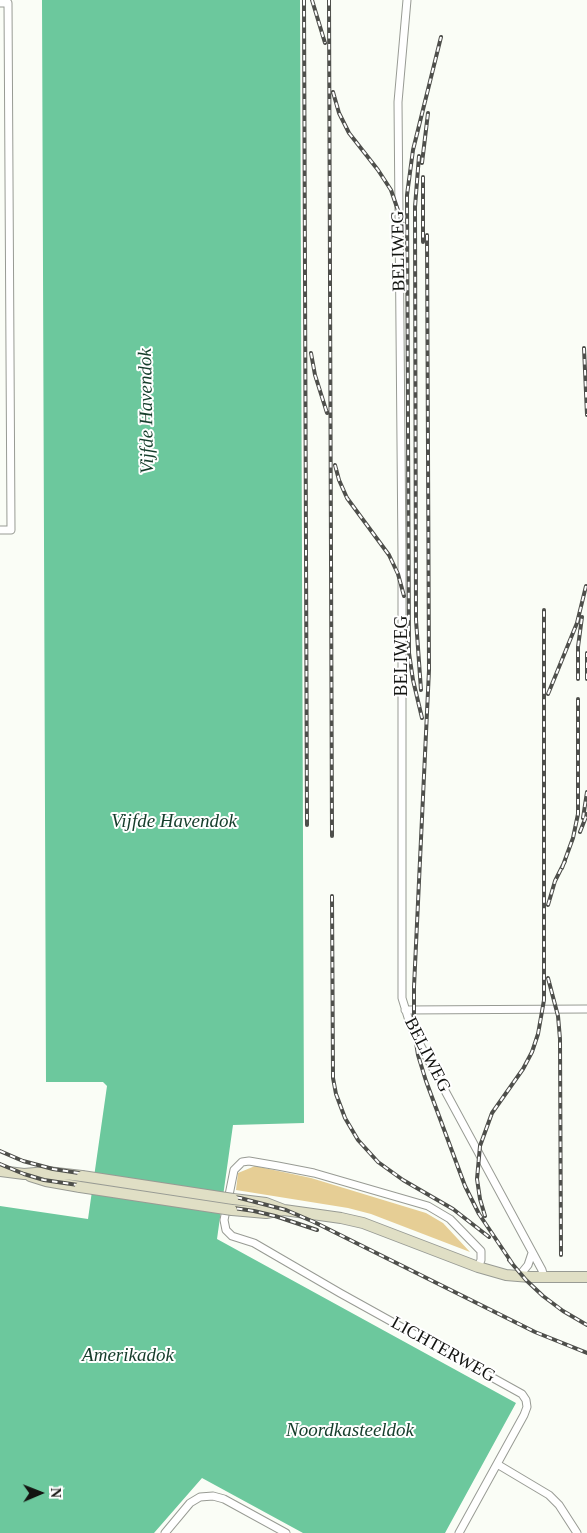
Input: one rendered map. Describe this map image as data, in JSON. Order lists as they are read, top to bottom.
{
  "streets": {
    "street": ["BELIWEG", "LICHTERWEG"]
  },
  "water": ["Vijfde Havendok", "Amerikadok", "Noordkasteeldok"],
  "north": "right"
}
